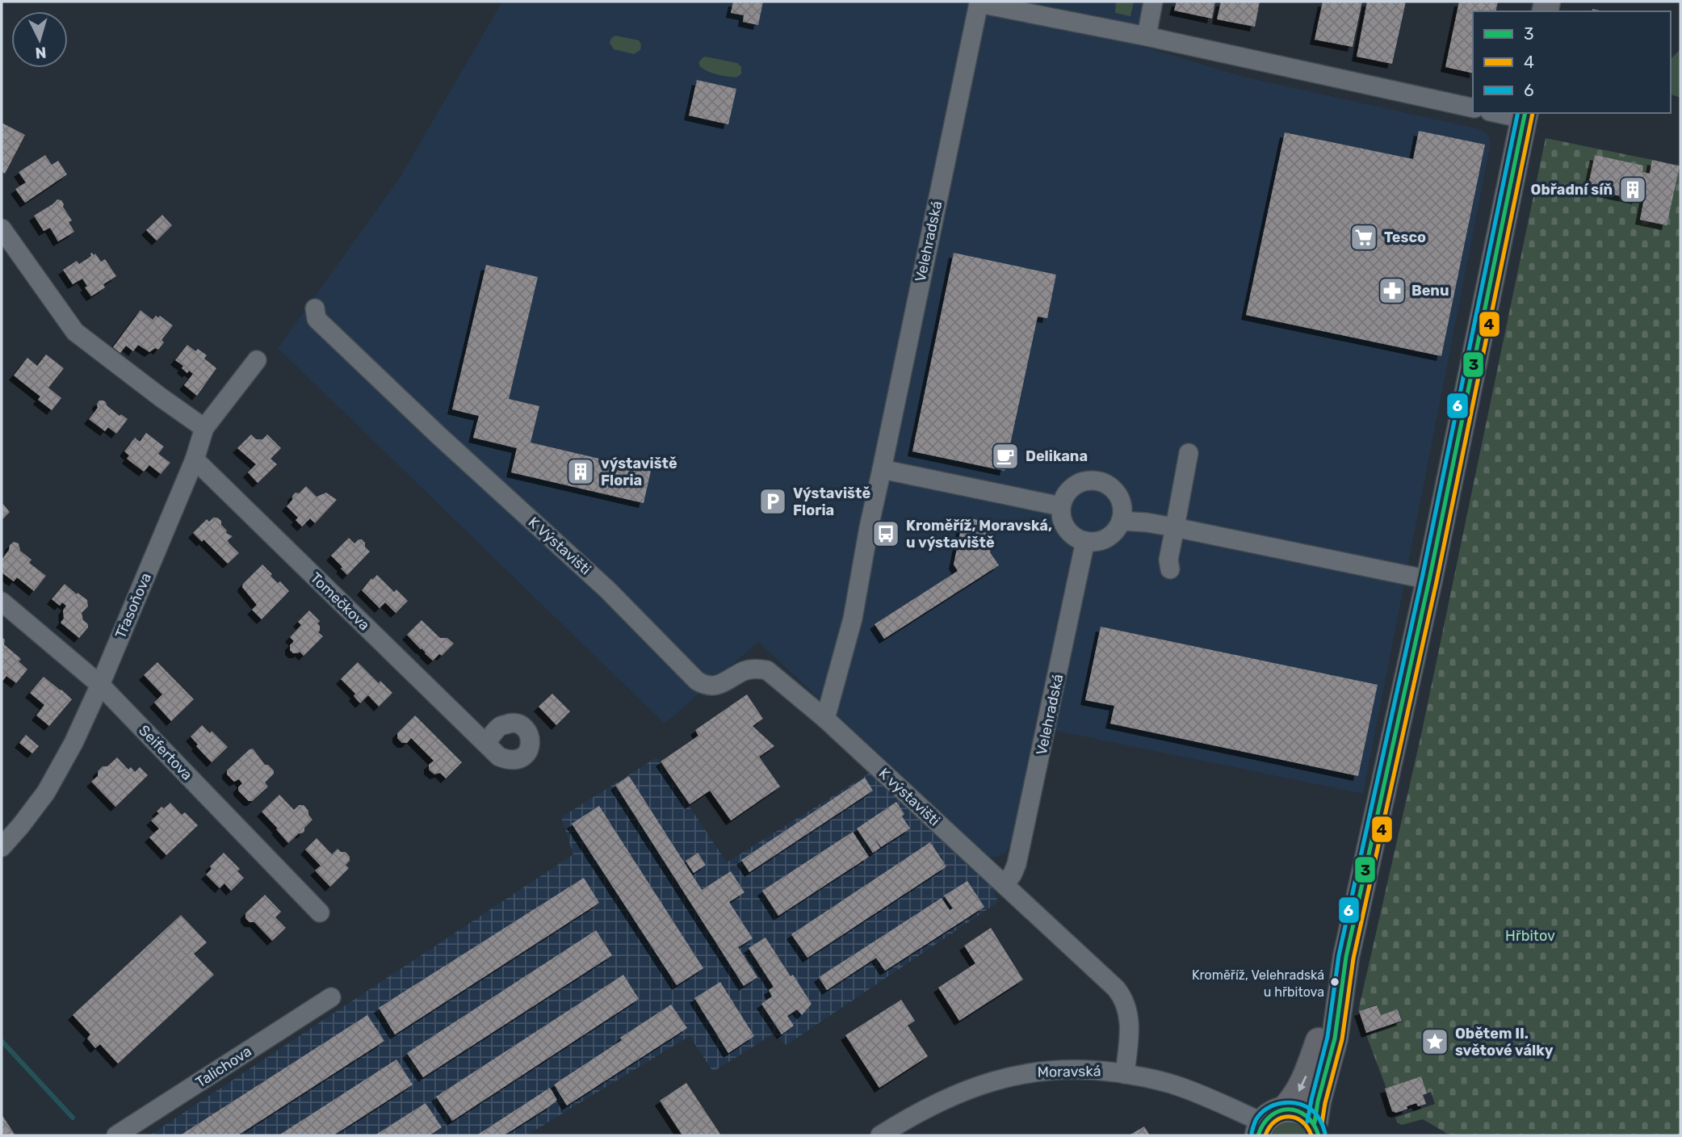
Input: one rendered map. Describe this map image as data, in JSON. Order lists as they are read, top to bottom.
{
  "streets": {
    "street": [
      "Velehradská",
      "K Výstavišti",
      "Tomečkova",
      "Třasoňova",
      "Seifertova",
      "K výstavišti",
      "Talichova",
      "Moravská"
    ]
  },
  "crossings": [
    ["Velehradská", "K výstavišti"],
    ["K Výstavišti", "K výstavišti"],
    ["Tomečkova", "Třasoňova"],
    ["Třasoňova", "Seifertova"],
    ["K výstavišti", "Moravská"]
  ],
  "parks": ["Hřbitov"],
  "places": {
    "building": ["Obřadní síň", "výstaviště Floria"],
    "supermarket": ["Tesco"],
    "pharmacy": ["Benu"],
    "cafe": ["Delikana"],
    "parking": ["Výstaviště Floria"],
    "bus stop": ["Kroměříž, Moravská, u výstaviště"],
    "other": ["Kroměříž, Velehradská u hřbitova"],
    "place": ["Obětem II. světové války"]
  },
  "lines": ["transit line 3", "transit line 4", "transit line 6"],
  "legend": ["3", "4", "6"],
  "north": "bottom"
}
